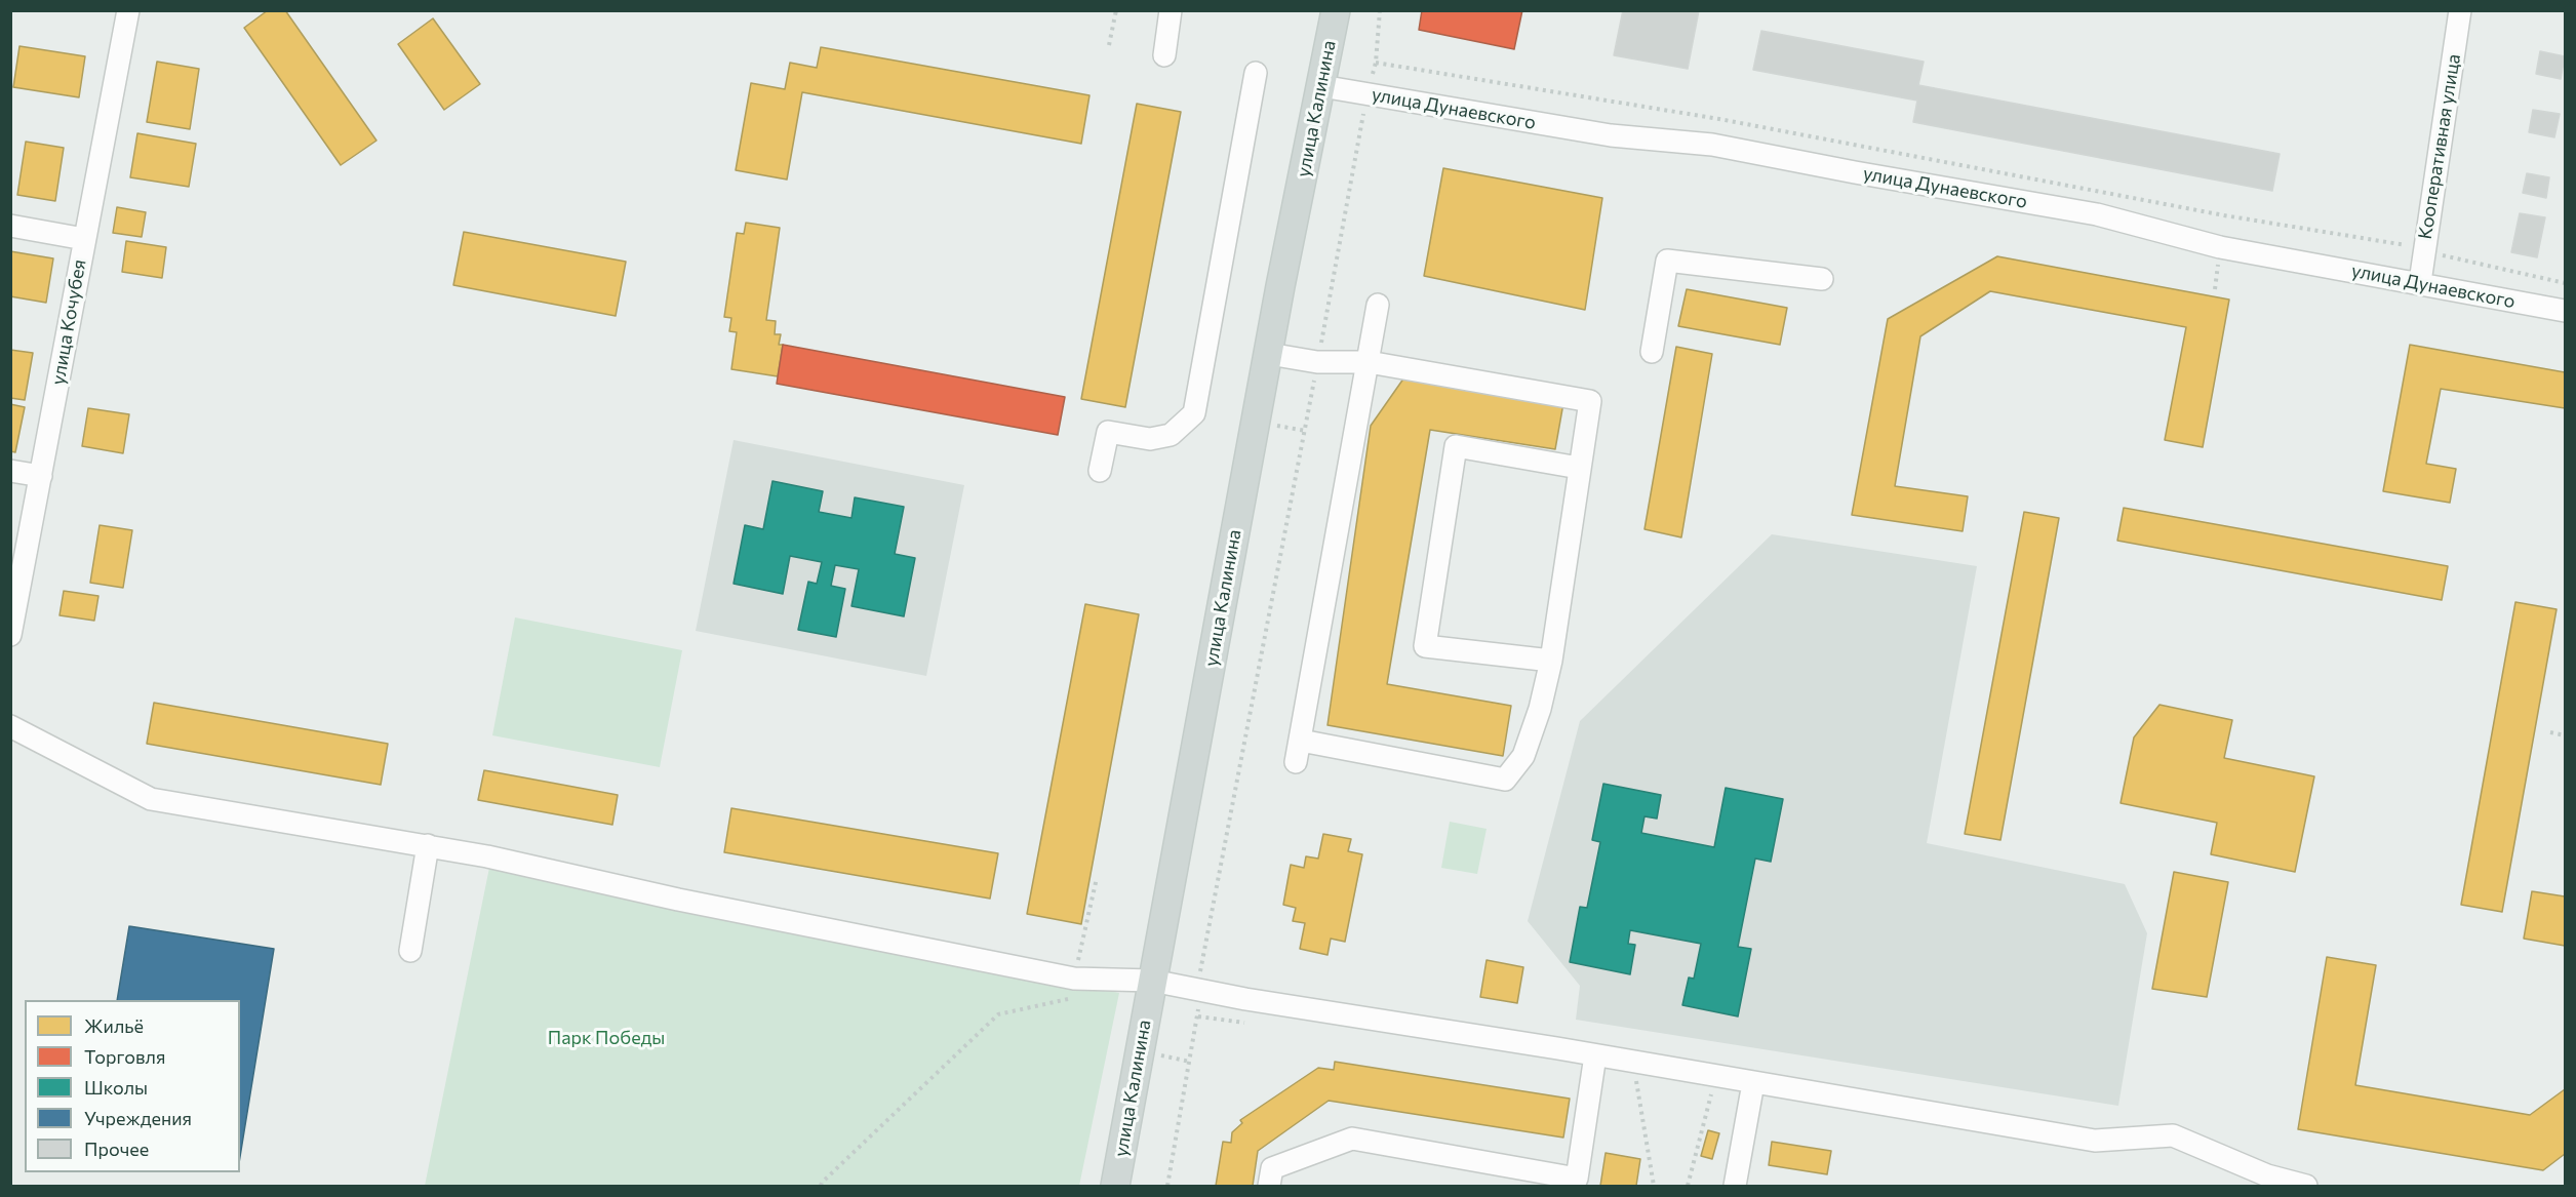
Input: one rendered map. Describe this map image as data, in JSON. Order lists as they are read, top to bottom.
{
  "streets": {
    "main road": ["улица Калинина"],
    "street": ["улица Дунаевского", "Кооперативная улица", "улица Кочубея"]
  },
  "crossings": [
    ["улица Калинина", "улица Дунаевского"],
    ["улица Дунаевского", "Кооперативная улица"]
  ],
  "parks": ["Парк Победы"],
  "legend": [
    "Жильё",
    "Торговля",
    "Школы",
    "Учреждения",
    "Прочее"
  ]
}
